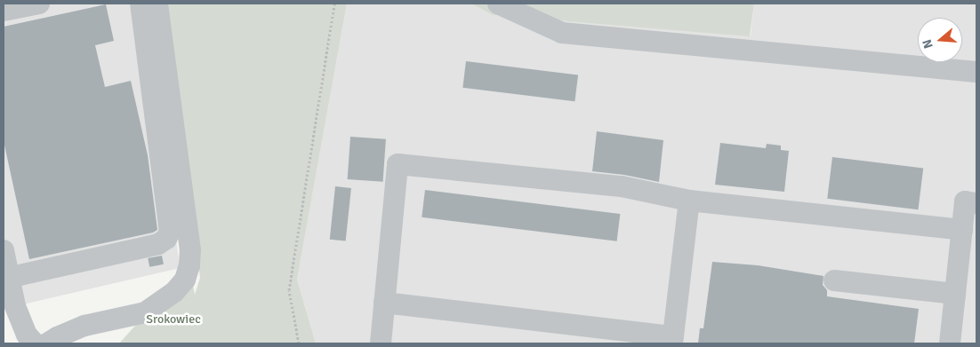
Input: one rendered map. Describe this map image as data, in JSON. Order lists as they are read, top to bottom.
{
  "parks": ["Srokowiec"],
  "north": "left"
}
